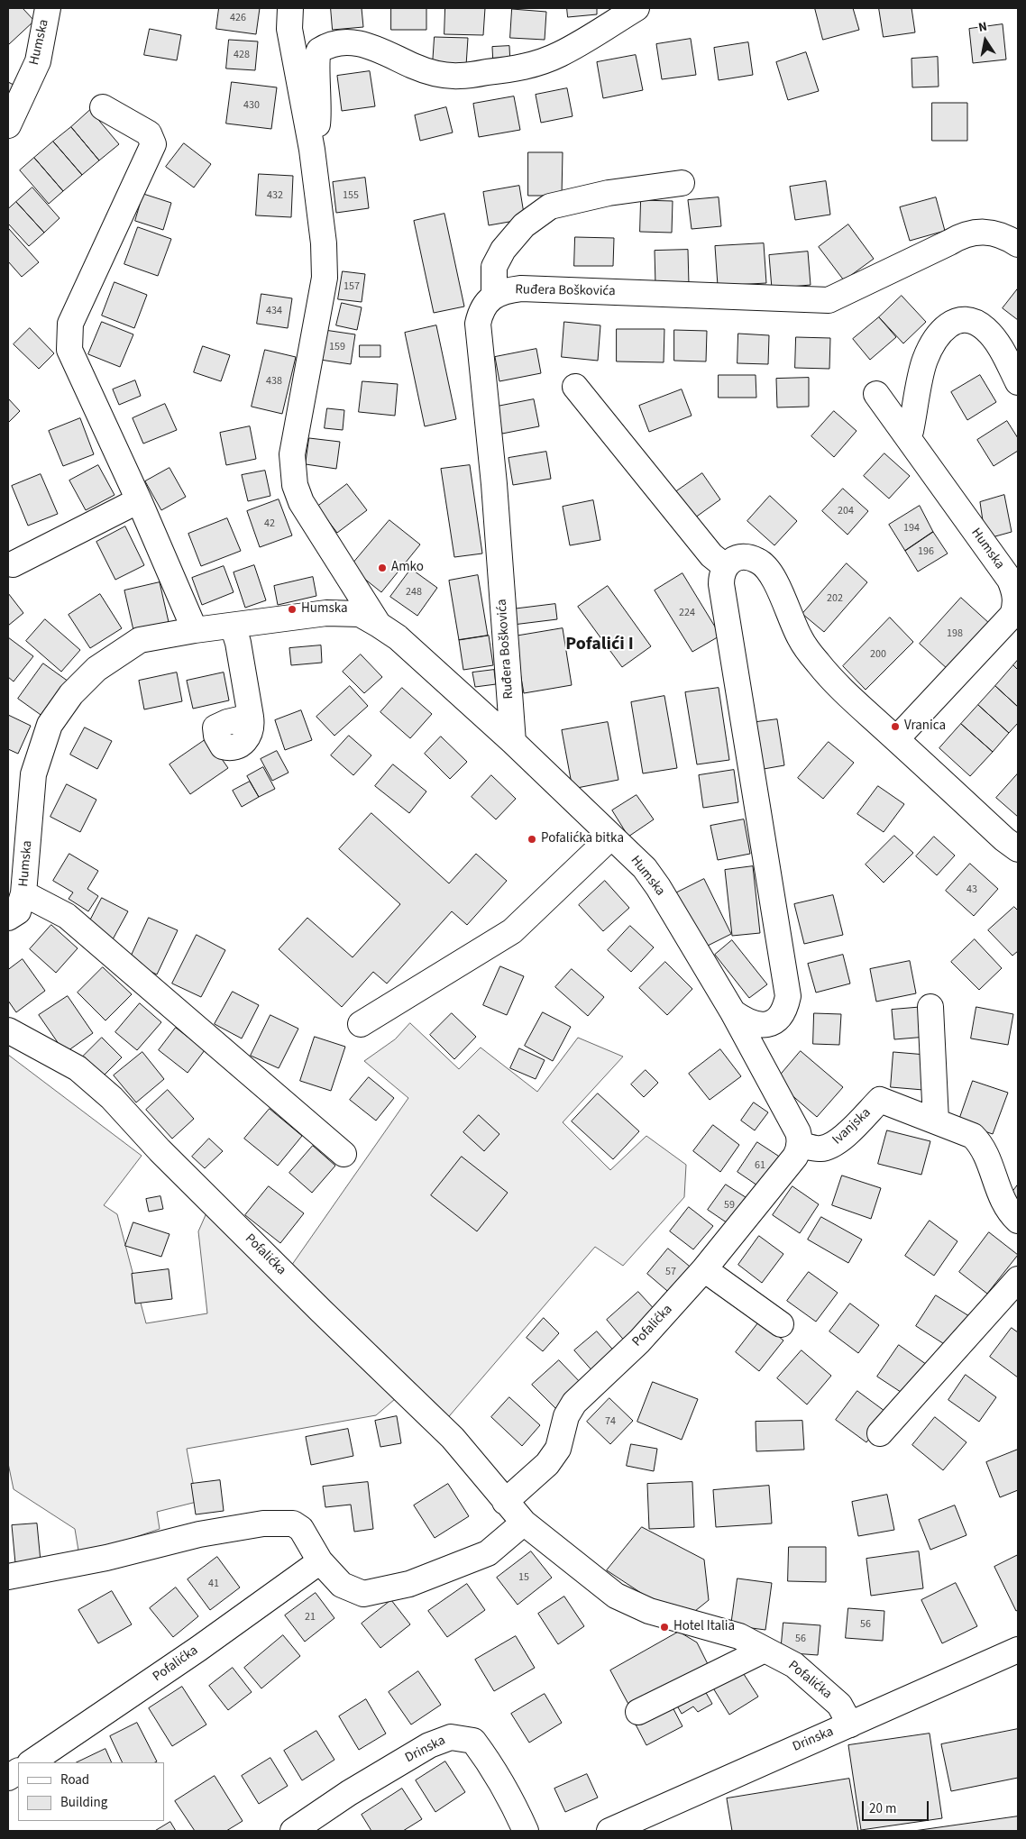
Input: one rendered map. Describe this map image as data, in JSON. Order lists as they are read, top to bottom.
{
  "streets": {
    "street": [
      "Humska",
      "Ruđera Boškovića",
      "Ivanjska",
      "Pofalićka",
      "Drinska"
    ]
  },
  "crossings": [
    ["Humska", "Ruđera Boškovića"],
    ["Ivanjska", "Pofalićka"],
    ["Pofalićka", "Drinska"]
  ],
  "districts": ["Pofalići I"],
  "places": [
    "Amko",
    "Humska",
    "Vranica",
    "Pofalićka bitka",
    "Hotel Italia"
  ],
  "house_numbers": [
    "426",
    "428",
    "430",
    "432",
    "155",
    "157",
    "434",
    "159",
    "438",
    "204",
    "42",
    "194",
    "196",
    "248",
    "202",
    "224",
    "198",
    "200",
    "43",
    "61",
    "59",
    "57",
    "74",
    "15",
    "41",
    "21",
    "56",
    "56"
  ],
  "legend": ["Road", "Building"],
  "scale_bar": "20 m",
  "north": "top"
}
